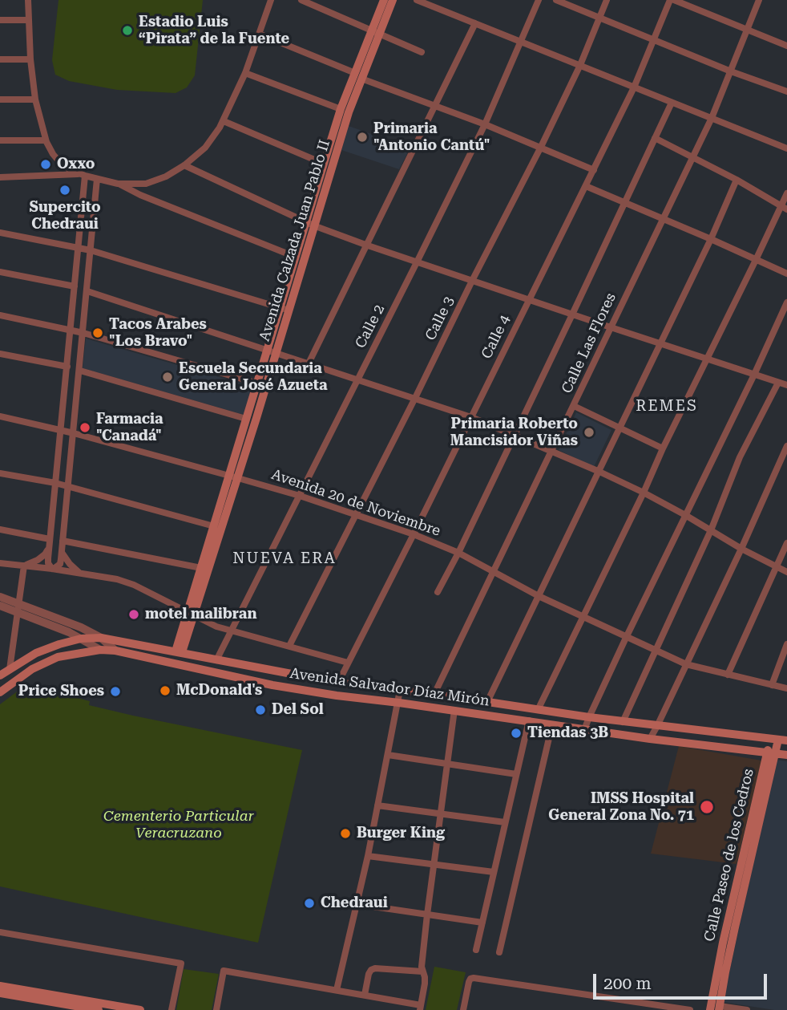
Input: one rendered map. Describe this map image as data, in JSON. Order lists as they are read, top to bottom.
{
  "streets": {
    "main road": ["Avenida Calzada Juan Pablo II", "Avenida Salvador Díaz Mirón", "Calle Paseo de los Cedros"],
    "street": [
      "Calle 3",
      "Calle 2",
      "Calle 4",
      "Calle Las Flores",
      "Avenida 20 de Noviembre"
    ]
  },
  "crossings": [
    ["Avenida Calzada Juan Pablo II", "Avenida 20 de Noviembre"],
    ["Avenida Calzada Juan Pablo II", "Avenida Salvador Díaz Mirón"],
    ["Calle 3", "Avenida 20 de Noviembre"],
    ["Calle 2", "Avenida 20 de Noviembre"],
    ["Calle 2", "Avenida Salvador Díaz Mirón"],
    ["Calle 4", "Avenida 20 de Noviembre"],
    ["Calle 4", "Avenida Salvador Díaz Mirón"],
    ["Calle Las Flores", "Avenida 20 de Noviembre"],
    ["Calle Las Flores", "Avenida Salvador Díaz Mirón"],
    ["Avenida Salvador Díaz Mirón", "Calle Paseo de los Cedros"]
  ],
  "districts": ["REMES", "NUEVA ERA"],
  "parks": ["Cementerio Particular Veracruzano"],
  "places": [
    "Estadio Luis “Pirata” de la Fuente",
    "Primaria \"Antonio Cantú\"",
    "Oxxo",
    "Supercito Chedraui",
    "Tacos Arabes \"Los Bravo\"",
    "Escuela Secundaria General José Azueta",
    "Farmacia \"Canadá\"",
    "Primaria Roberto Mancisidor Viñas",
    "motel malibran",
    "McDonald's",
    "Price Shoes",
    "Del Sol",
    "Tiendas 3B",
    "IMSS Hospital General Zona No. 71",
    "Burger King",
    "Chedraui"
  ],
  "scale_bar": "200 m"
}
